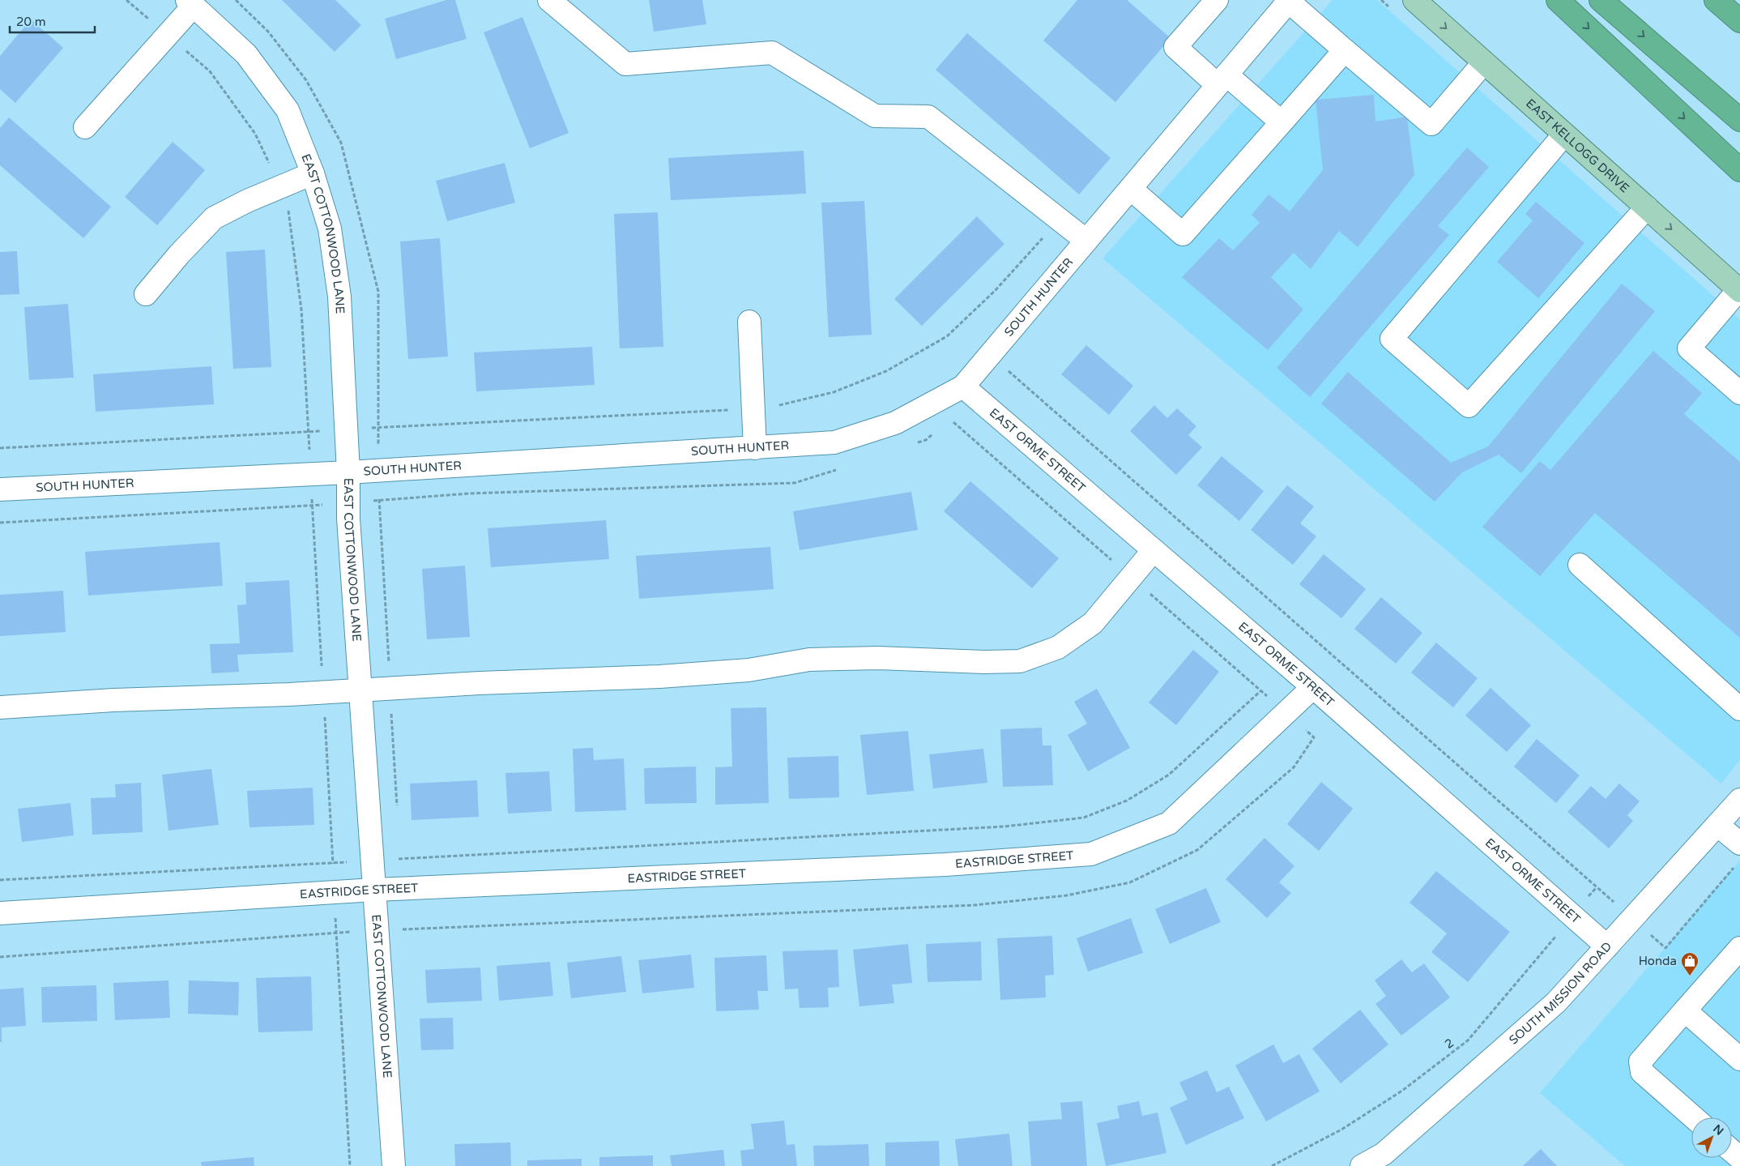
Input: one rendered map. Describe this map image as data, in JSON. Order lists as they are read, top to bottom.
{
  "streets": {
    "main road": ["EAST KELLOGG DRIVE"],
    "street": [
      "EAST COTTONWOOD LANE",
      "SOUTH HUNTER",
      "EAST ORME STREET",
      "EASTRIDGE STREET",
      "SOUTH MISSION ROAD"
    ],
    "path": ["2"]
  },
  "crossings": [
    ["EAST COTTONWOOD LANE", "SOUTH HUNTER"],
    ["EAST COTTONWOOD LANE", "EASTRIDGE STREET"],
    ["SOUTH HUNTER", "EAST ORME STREET"],
    ["EAST ORME STREET", "EASTRIDGE STREET"],
    ["EAST ORME STREET", "SOUTH MISSION ROAD"],
    ["EAST ORME STREET", "2"]
  ],
  "one_way": ["EAST KELLOGG DRIVE"],
  "places": {
    "shop": ["Honda"]
  },
  "scale_bar": "20 m",
  "north": "top right"
}
